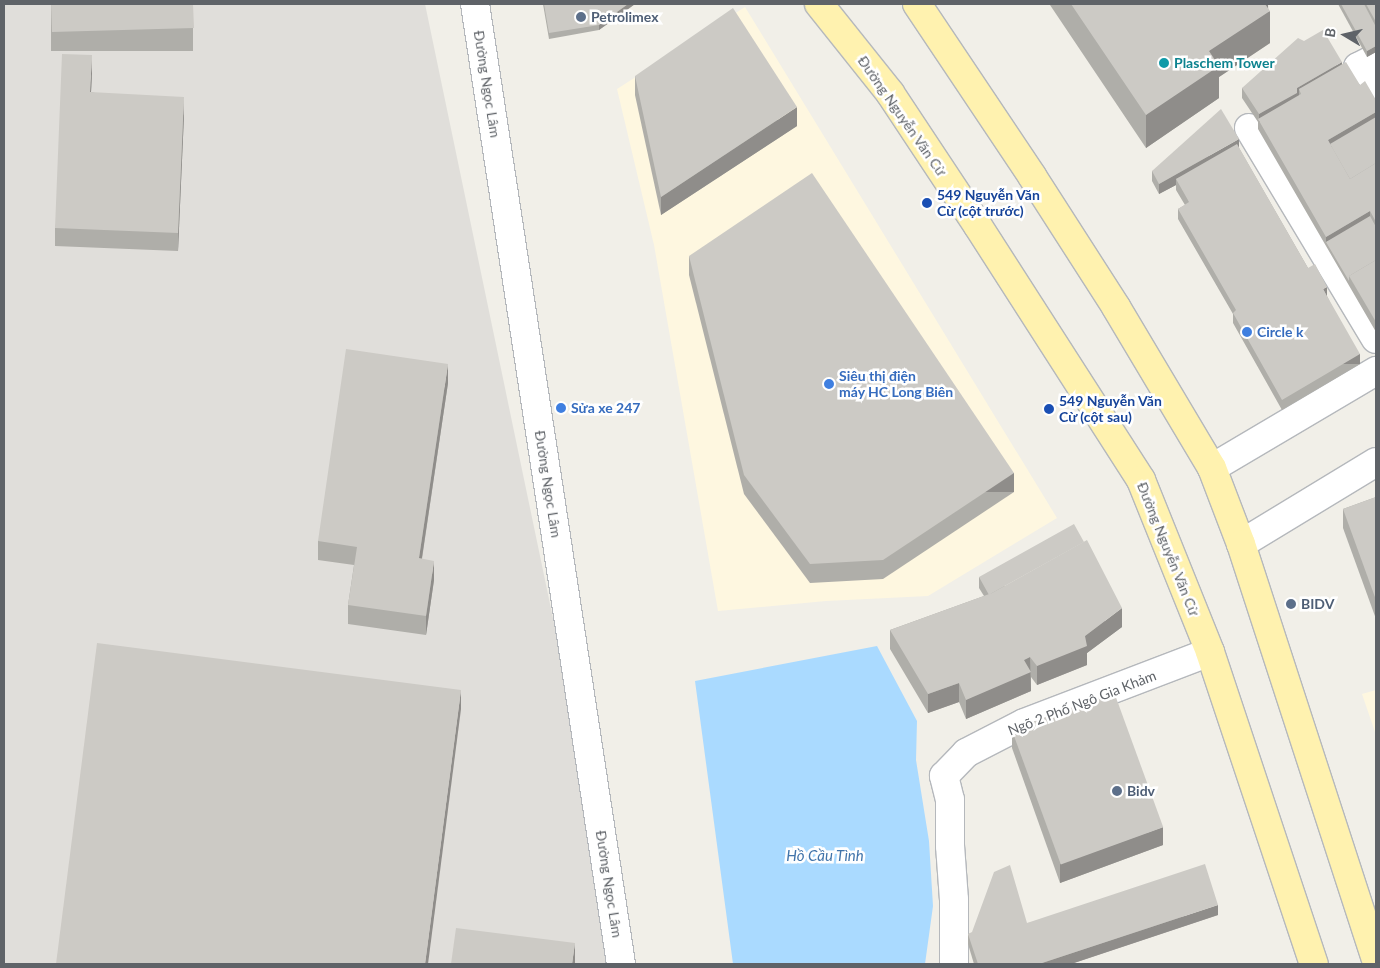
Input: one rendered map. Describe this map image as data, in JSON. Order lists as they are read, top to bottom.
{
  "streets": {
    "main road": ["Đường Nguyễn Văn Cừ"],
    "street": ["Đường Ngọc Lâm", "Ngõ 2 Phố Ngô Gia Khảm"]
  },
  "crossings": [
    ["Đường Nguyễn Văn Cừ", "Ngõ 2 Phố Ngô Gia Khảm"]
  ],
  "water": ["Hồ Cầu Tình"],
  "places": [
    "Petrolimex",
    "Plaschem Tower",
    "549 Nguyễn Văn Cừ (cột trước)",
    "Circle k",
    "Siêu thị điện máy HC Long Biên",
    "Sửa xe 247",
    "549 Nguyễn Văn Cừ (cột sau)",
    "BIDV",
    "Bidv"
  ],
  "north": "left"
}
